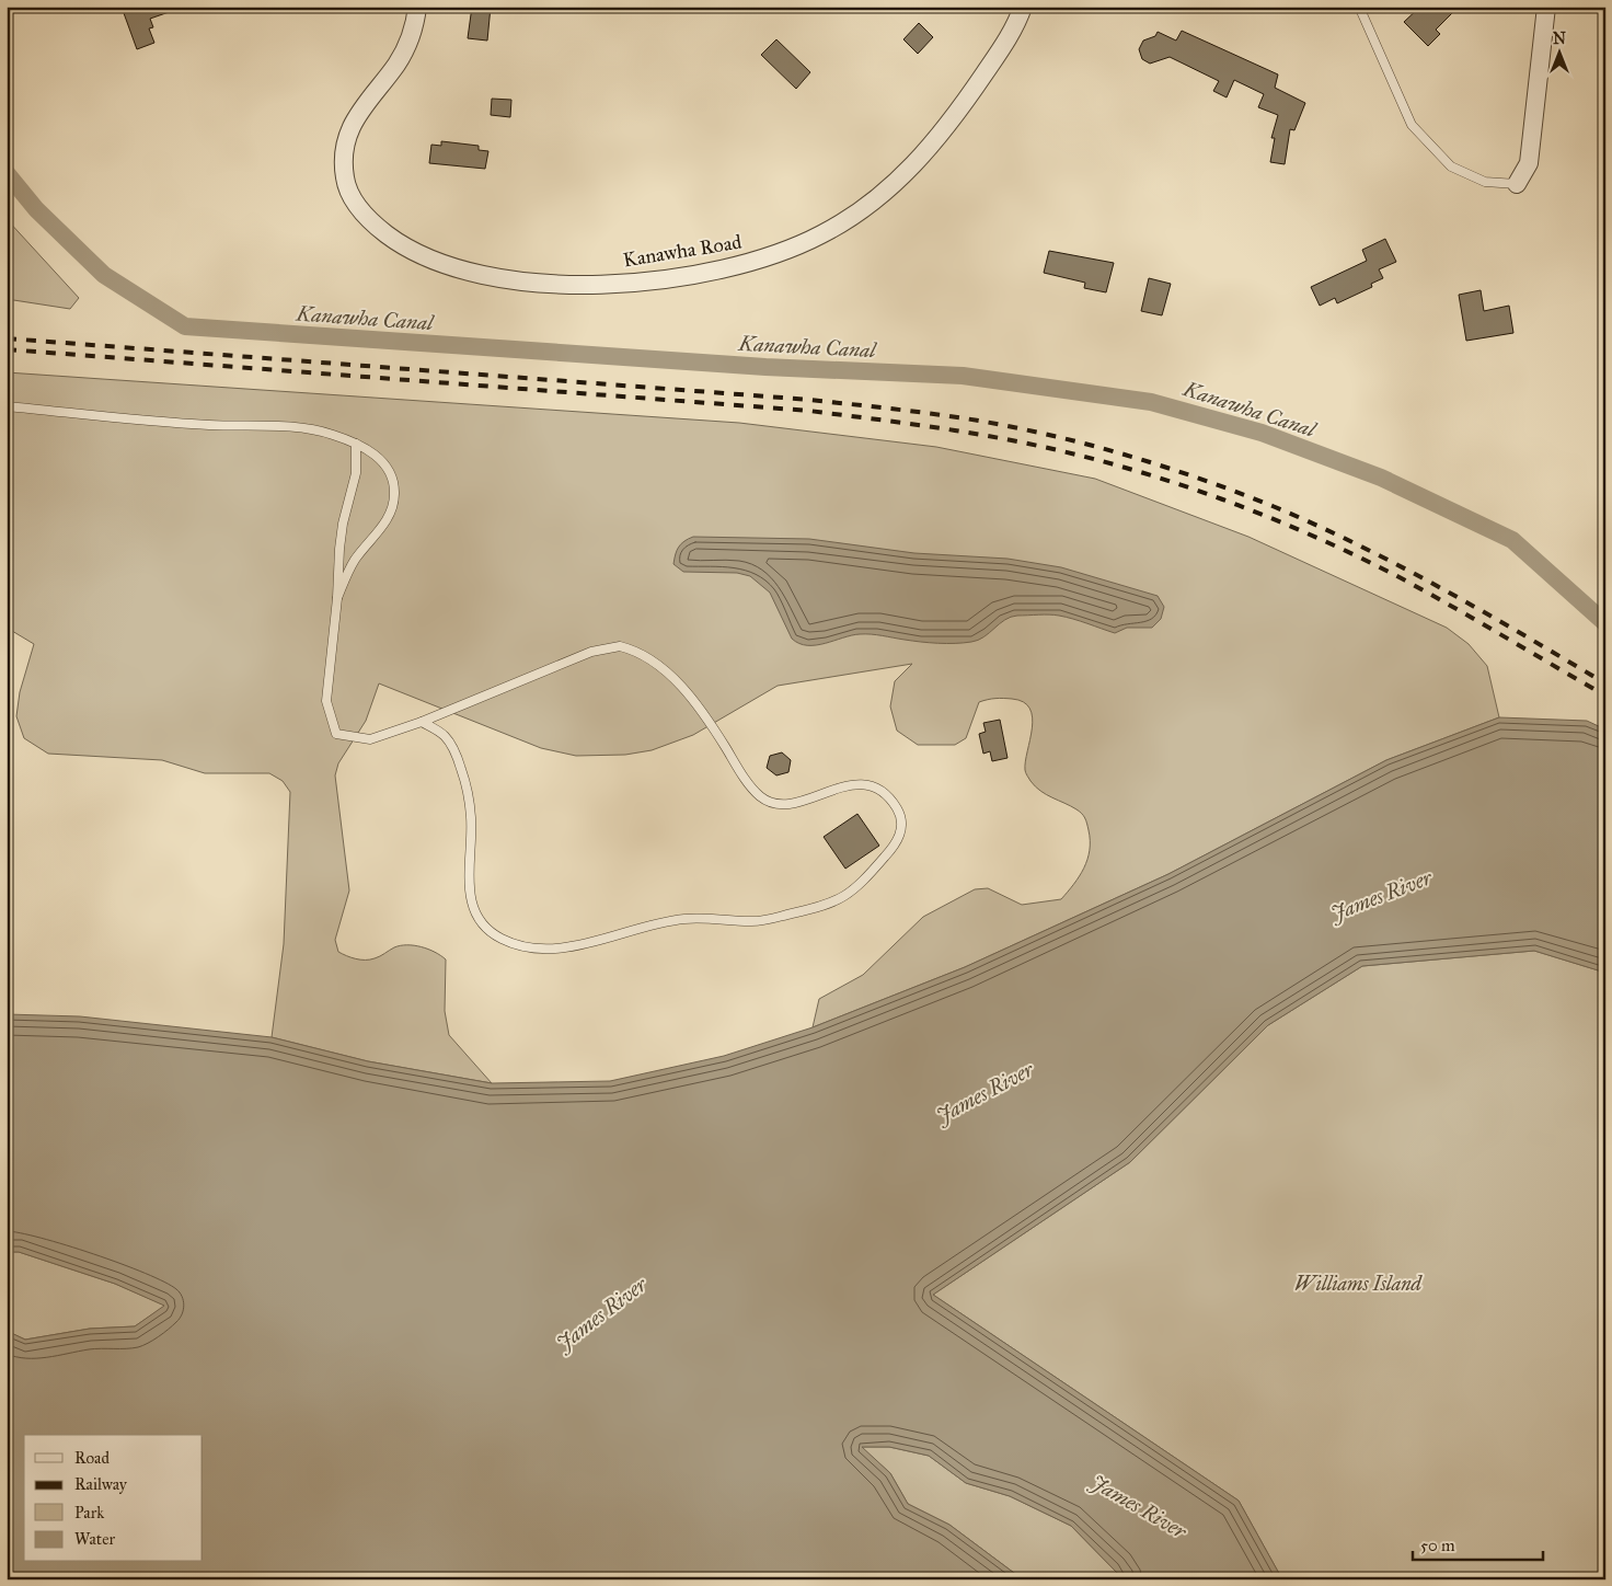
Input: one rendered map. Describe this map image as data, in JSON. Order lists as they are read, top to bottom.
{
  "streets": {
    "street": ["Kanawha Road"]
  },
  "water": ["Kanawha Canal", "James River"],
  "parks": ["Williams Island"],
  "legend": [
    "Road",
    "Railway",
    "Park",
    "Water"
  ],
  "scale_bar": "50 m",
  "north": "top"
}
